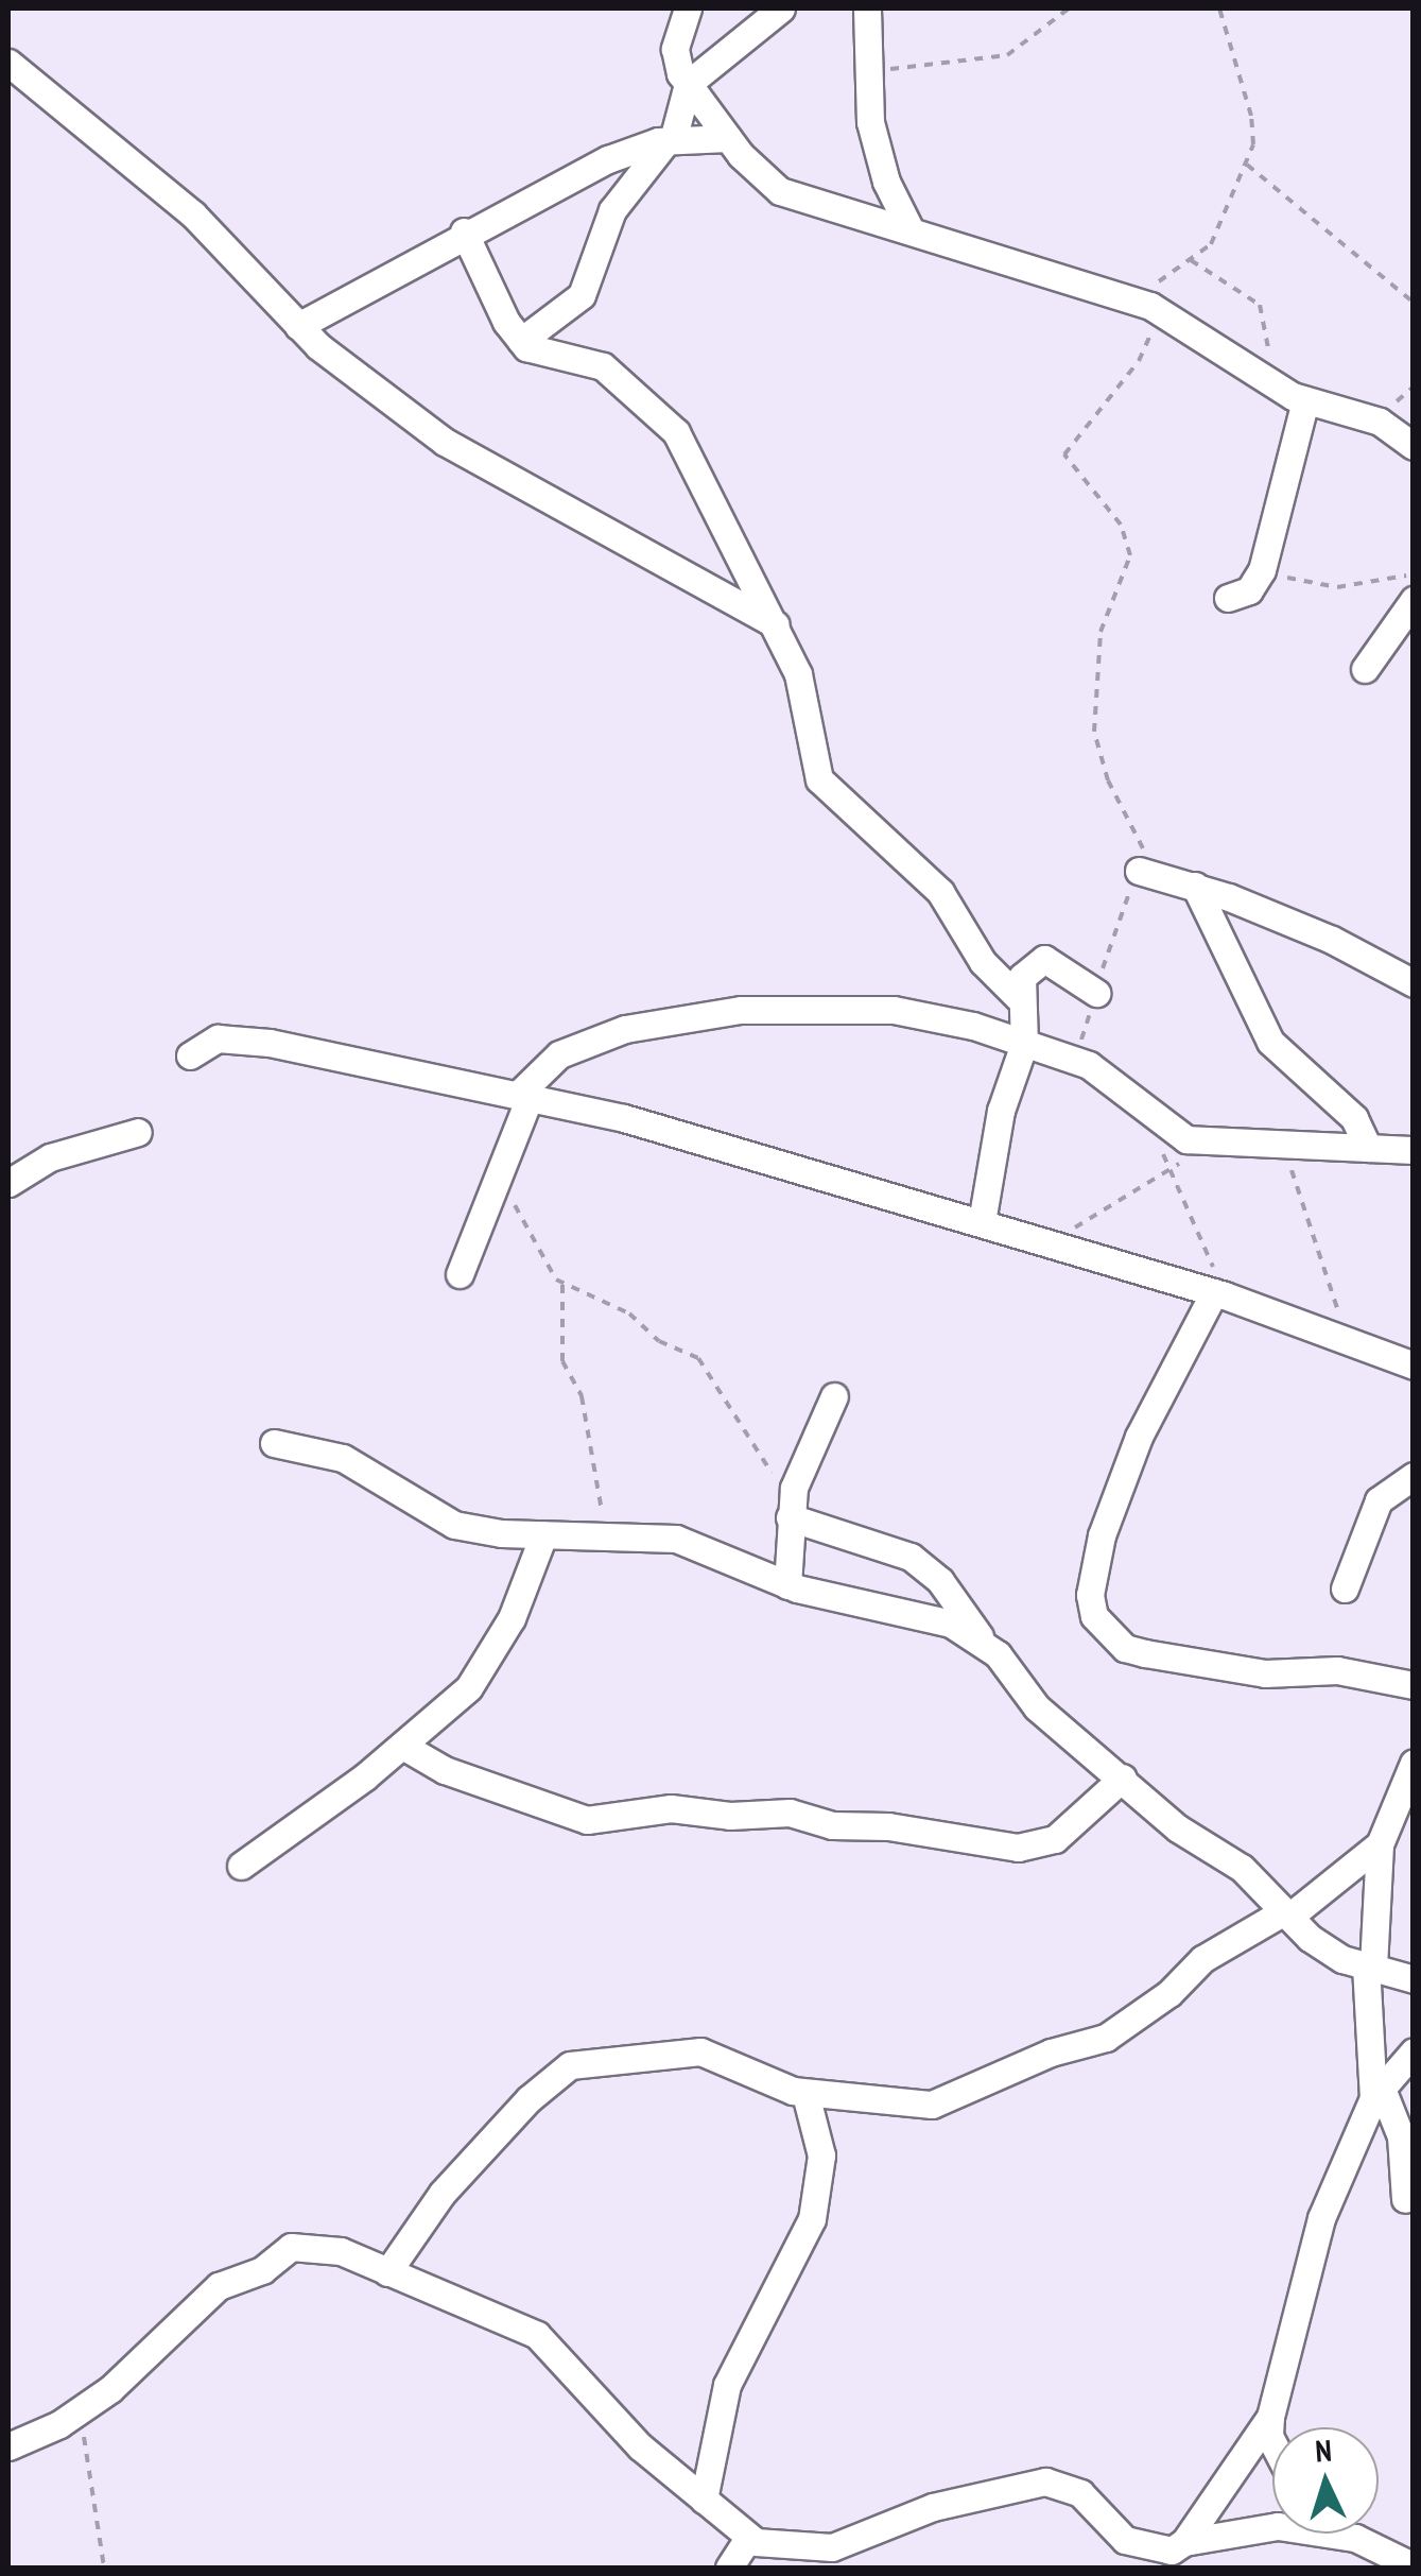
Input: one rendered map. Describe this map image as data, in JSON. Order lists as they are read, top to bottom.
{
  "north": "top"
}
